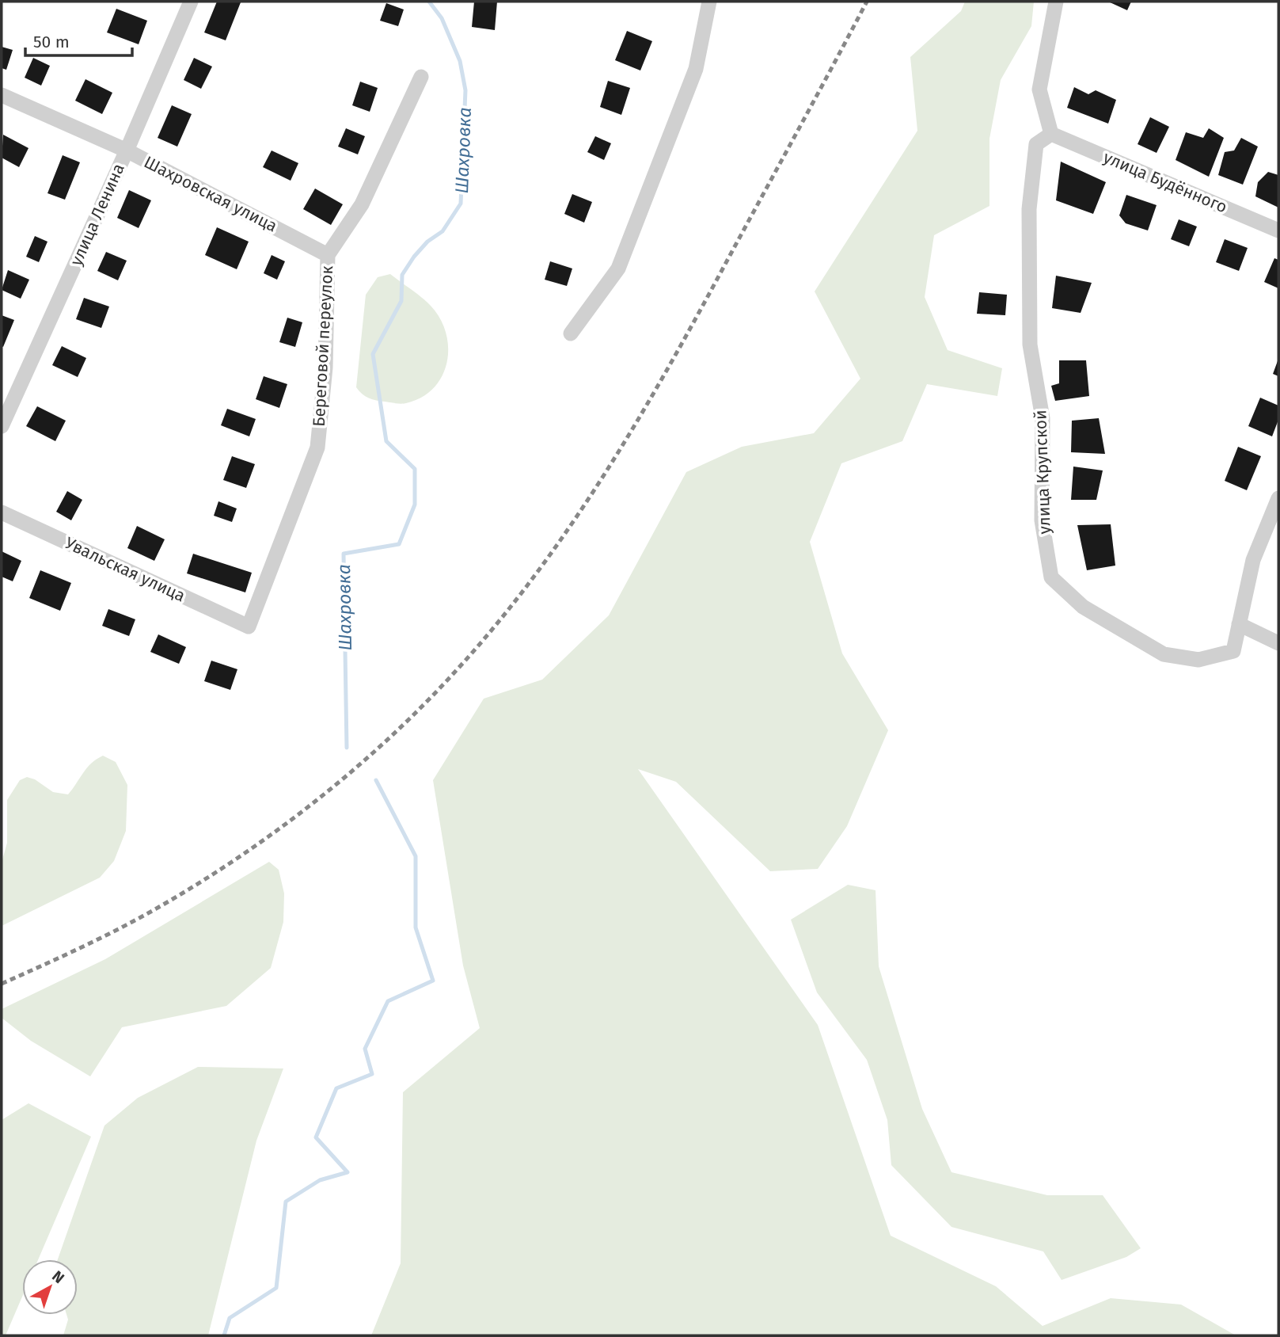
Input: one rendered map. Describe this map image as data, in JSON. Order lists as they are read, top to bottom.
{
  "streets": {
    "street": [
      "улица Будённого",
      "Шахровская улица",
      "улица Ленина",
      "Береговой переулок",
      "улица Крупской",
      "Увальская улица"
    ]
  },
  "crossings": [
    ["улица Будённого", "улица Крупской"],
    ["Шахровская улица", "улица Ленина"],
    ["Шахровская улица", "Береговой переулок"],
    ["Береговой переулок", "Увальская улица"]
  ],
  "water": ["Шахровка"],
  "scale_bar": "50 m",
  "north": "top right"
}
